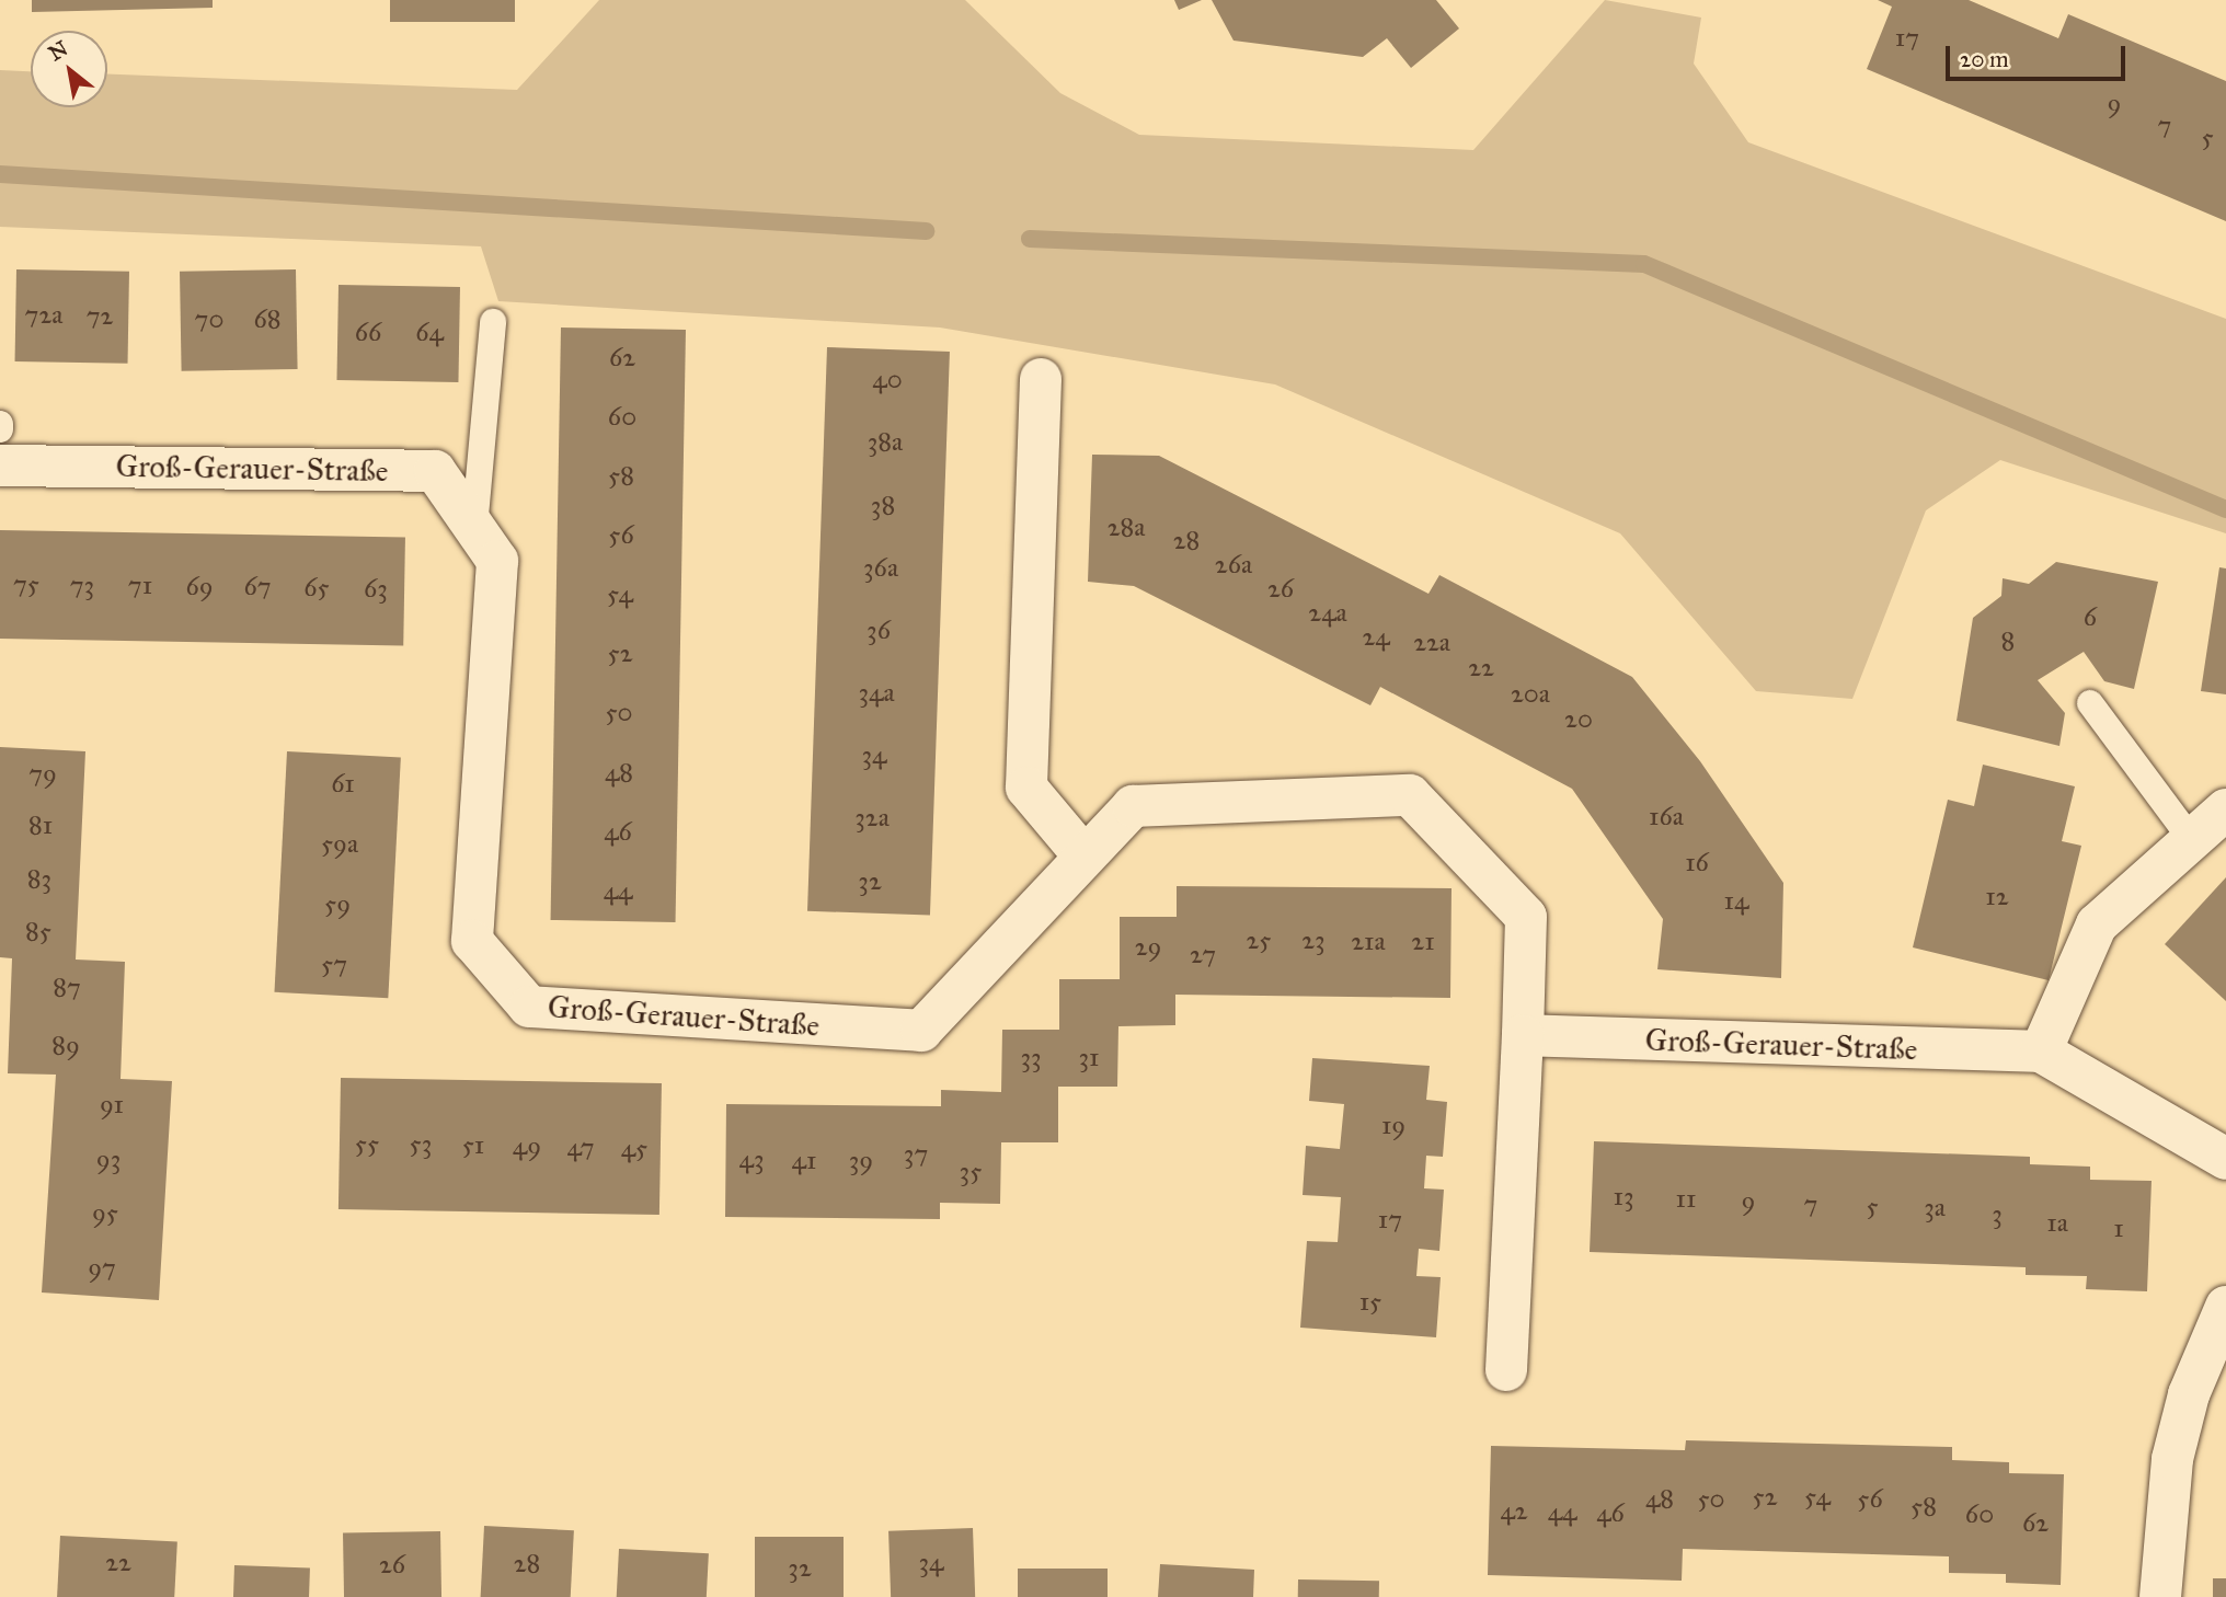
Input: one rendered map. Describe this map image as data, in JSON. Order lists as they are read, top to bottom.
{
  "streets": {
    "street": ["Groß-Gerauer-Straße"]
  },
  "house_numbers": [
    "17",
    "9",
    "7",
    "5",
    "72a",
    "72",
    "70",
    "68",
    "66",
    "64",
    "62",
    "40",
    "60",
    "38a",
    "58",
    "38",
    "28a",
    "56",
    "28",
    "26a",
    "36a",
    "75",
    "73",
    "71",
    "69",
    "67",
    "65",
    "63",
    "26",
    "54",
    "24a",
    "6",
    "36",
    "24",
    "8",
    "22a",
    "52",
    "22",
    "34a",
    "20a",
    "50",
    "20",
    "34",
    "48",
    "79",
    "61",
    "16a",
    "32a",
    "81",
    "46",
    "59a",
    "16",
    "83",
    "32",
    "44",
    "12",
    "14",
    "59",
    "85",
    "25",
    "23",
    "21a",
    "21",
    "29",
    "27",
    "57",
    "87",
    "89",
    "33",
    "31",
    "91",
    "19",
    "55",
    "53",
    "51",
    "49",
    "47",
    "45",
    "37",
    "93",
    "43",
    "41",
    "39",
    "35",
    "13",
    "11",
    "9",
    "7",
    "5",
    "3a",
    "95",
    "3",
    "17",
    "1a",
    "1",
    "97",
    "15",
    "52",
    "54",
    "48",
    "50",
    "56",
    "58",
    "42",
    "44",
    "46",
    "60",
    "62",
    "22",
    "34",
    "28",
    "26",
    "32"
  ],
  "scale_bar": "20 m",
  "north": "top left"
}
